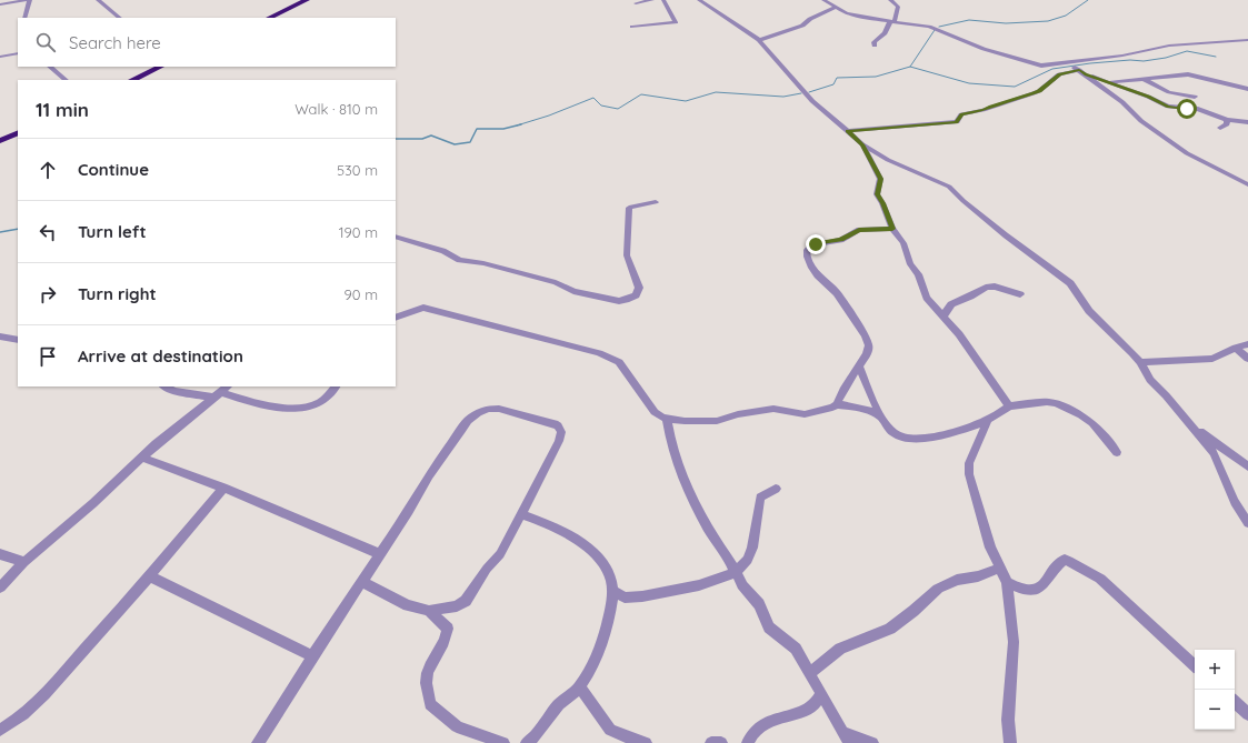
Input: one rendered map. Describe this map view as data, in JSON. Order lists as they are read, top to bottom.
{
  "page": {
    "search": "Search here",
    "heading": ["11 min", "Walk · 810 m"],
    "list": [
      ["Continue", "530 m"],
      ["Turn left", "190 m"],
      ["Turn right", "90 m"],
      "Arrive at destination"
    ],
    "map_buttons": ["+", "−"]
  }
}
